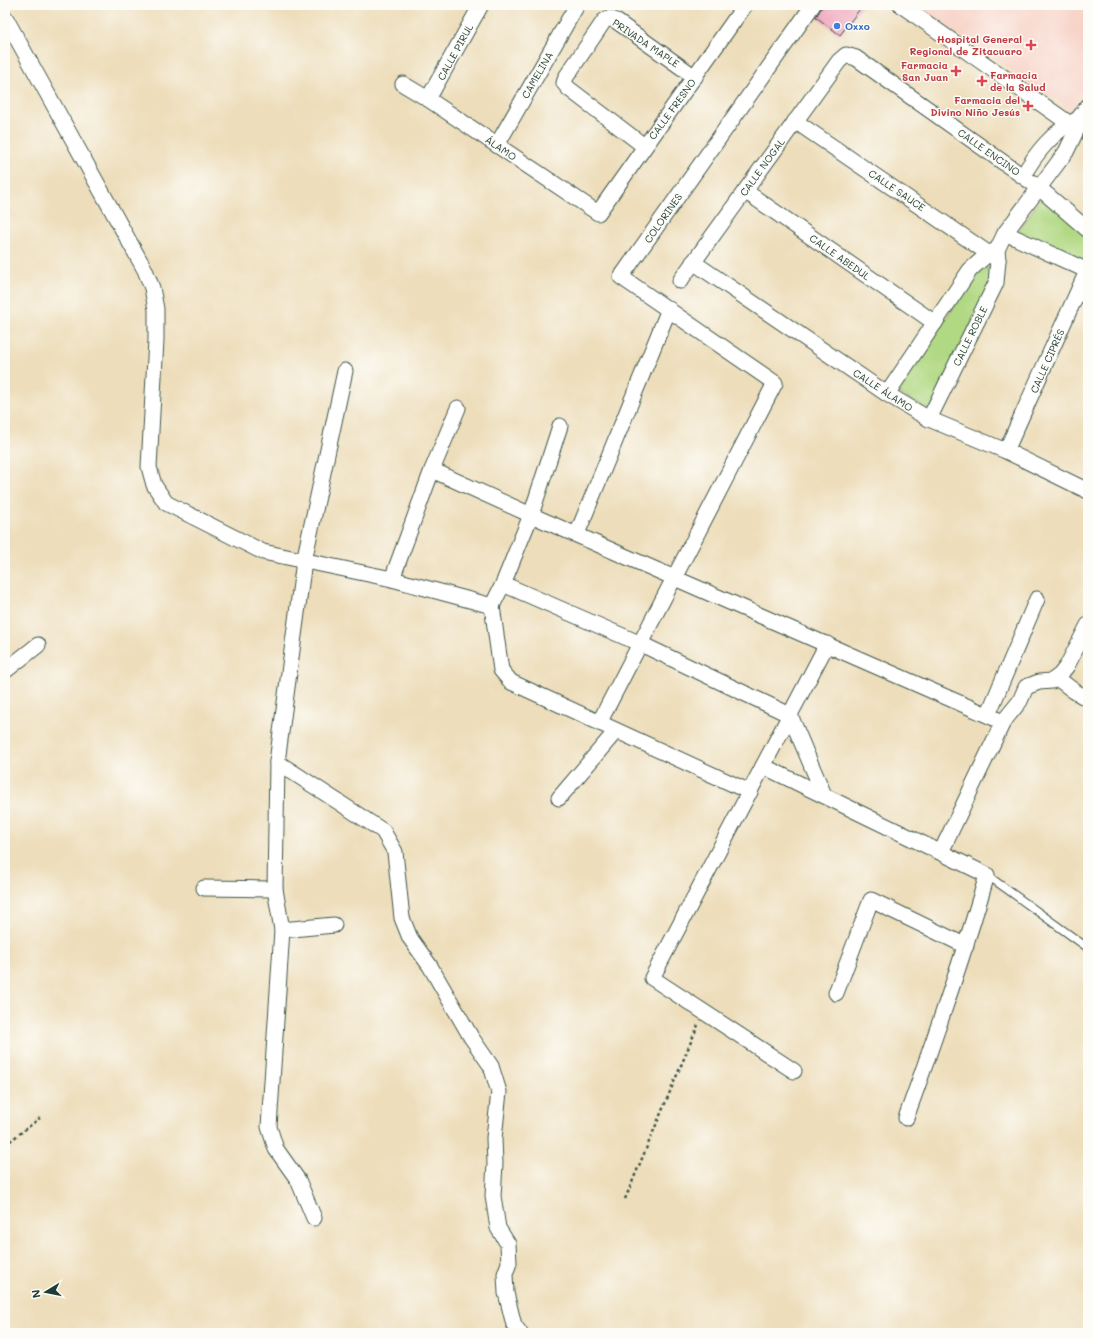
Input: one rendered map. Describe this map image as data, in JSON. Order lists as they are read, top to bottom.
{
  "streets": {
    "street": [
      "PRIVADA MAPLE",
      "CALLE PIRUL",
      "CAMELINA",
      "CALLE FRESNO",
      "ÁLAMO",
      "CALLE ENCINO",
      "CALLE NOGAL",
      "CALLE SAUCE",
      "COLORINES",
      "CALLE ABEDUL",
      "CALLE ROBLE",
      "CALLE CIPRÉS",
      "CALLE ÁLAMO"
    ]
  },
  "crossings": [
    ["PRIVADA MAPLE", "CALLE FRESNO"],
    ["CALLE PIRUL", "ÁLAMO"],
    ["CAMELINA", "ÁLAMO"],
    ["CALLE FRESNO", "ÁLAMO"],
    ["CALLE ENCINO", "CALLE NOGAL"],
    ["CALLE ENCINO", "CALLE ROBLE"],
    ["CALLE NOGAL", "CALLE SAUCE"],
    ["CALLE NOGAL", "CALLE ABEDUL"],
    ["CALLE NOGAL", "CALLE ÁLAMO"],
    ["CALLE SAUCE", "CALLE ROBLE"],
    ["CALLE ABEDUL", "CALLE ROBLE"],
    ["CALLE ROBLE", "CALLE ÁLAMO"],
    ["CALLE CIPRÉS", "CALLE ÁLAMO"]
  ],
  "places": {
    "other": ["Oxxo"],
    "health": [
      "Hospital General Regional de Zitacuaro",
      "Farmacia San Juan",
      "Farmacia de la Salud",
      "Farmacia del Divino Niño Jesús"
    ]
  },
  "north": "left"
}
